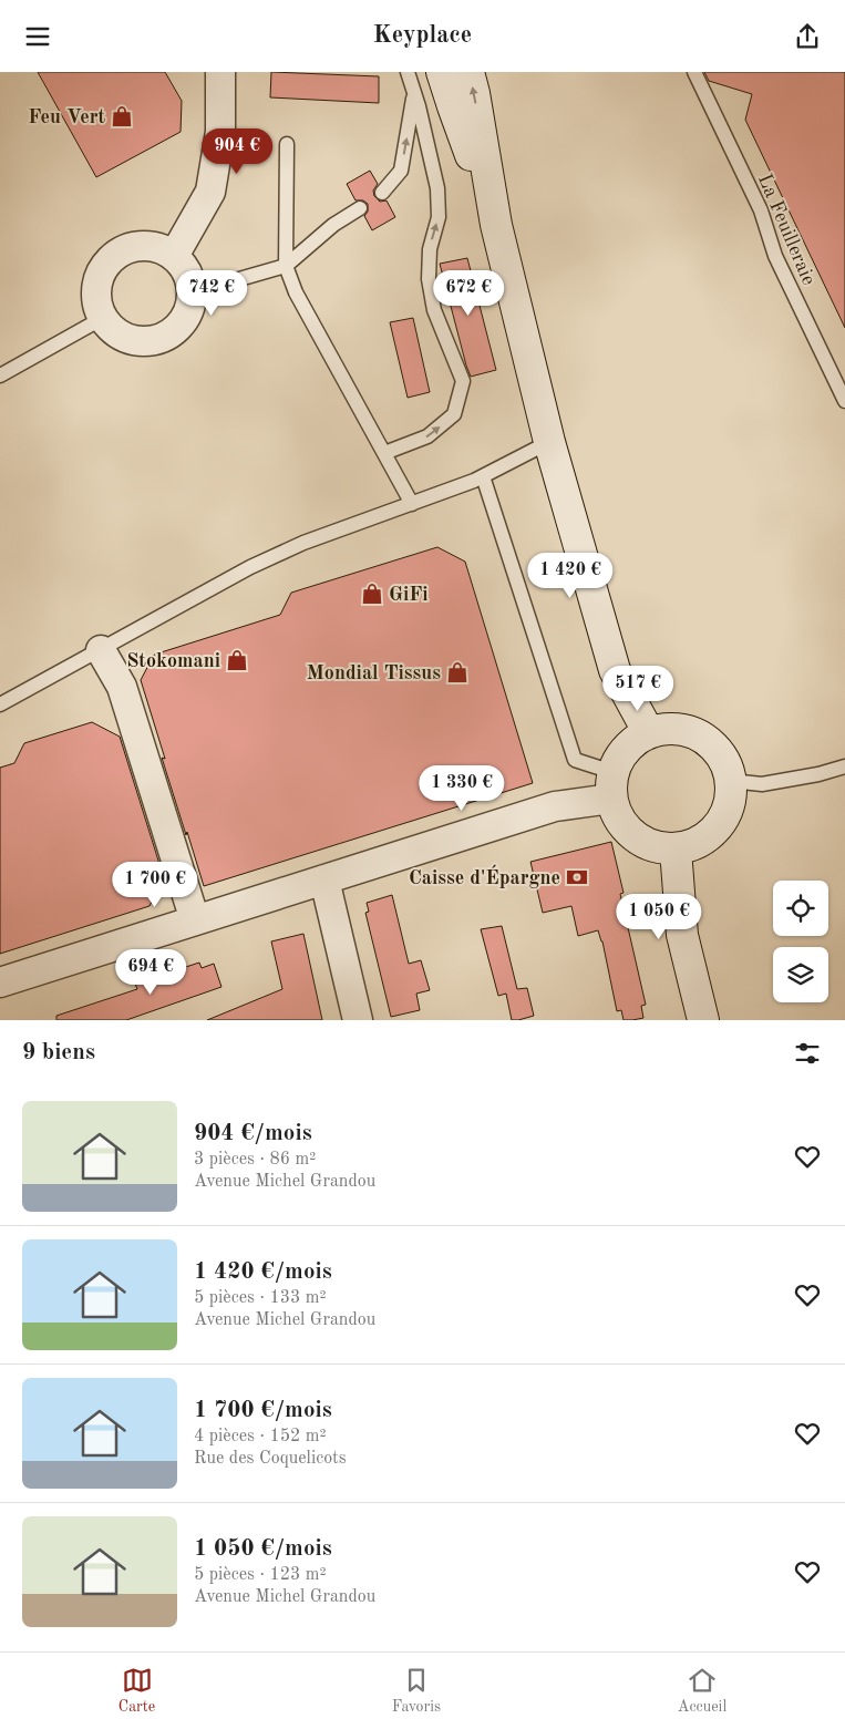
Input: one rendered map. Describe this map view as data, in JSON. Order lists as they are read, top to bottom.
{
  "streets": {
    "lane": ["La Feuilleraie"]
  },
  "places": {
    "shop": [
      "Feu Vert",
      "GiFi",
      "Stokomani",
      "Mondial Tissus"
    ],
    "bank": ["Caisse d'Épargne"]
  },
  "page": {
    "header": "Keyplace",
    "price": [
      "904 €",
      "742 €",
      "672 €",
      "1 420 €",
      "517 €",
      "1 330 €",
      "1 700 €",
      "1 050 €",
      "694 €"
    ],
    "heading": "9 biens",
    "list": [
      {
        "name": "904 €/mois",
        "note": "3 pièces · 86 m² · Avenue Michel Grandou"
      },
      {
        "name": "1 420 €/mois",
        "note": "5 pièces · 133 m² · Avenue Michel Grandou"
      },
      {
        "name": "1 700 €/mois",
        "note": "4 pièces · 152 m² · Rue des Coquelicots"
      },
      {
        "name": "1 050 €/mois",
        "note": "5 pièces · 123 m² · Avenue Michel Grandou"
      }
    ],
    "tabs": ["Carte", "Favoris", "Accueil"]
  }
}
